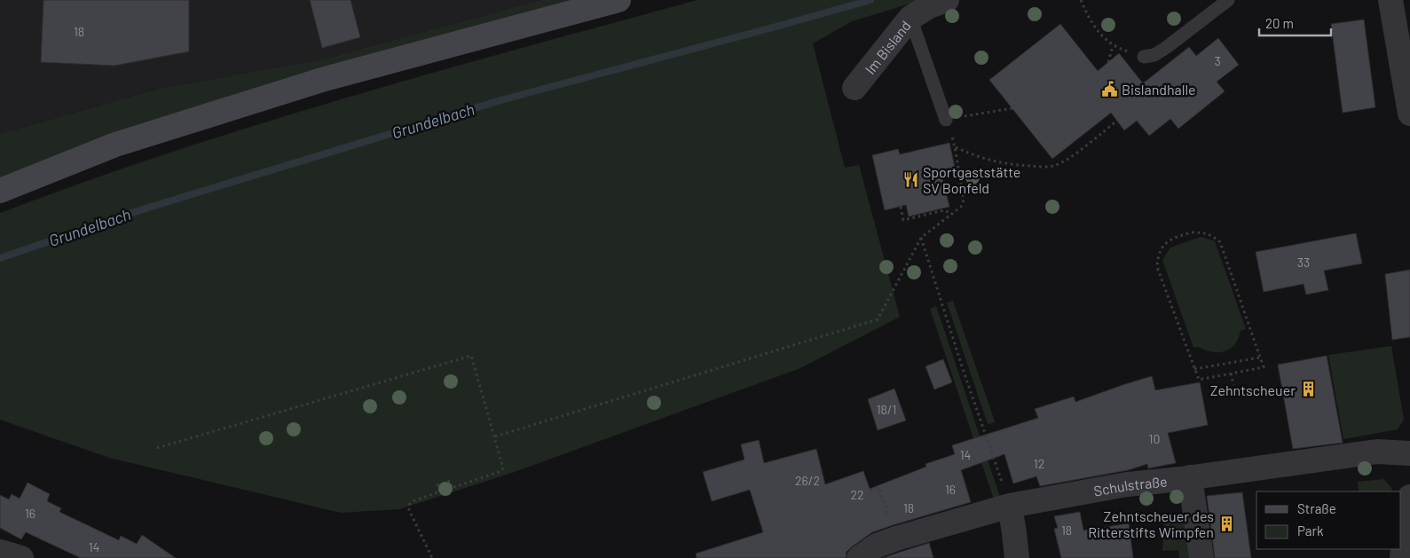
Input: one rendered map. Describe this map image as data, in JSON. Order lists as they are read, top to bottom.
{
  "streets": {
    "street": ["Im Bisland", "Schulstraße"]
  },
  "water": ["Grundelbach"],
  "places": {
    "public building": ["Bislandhalle"],
    "restaurant": ["Sportgaststätte SV Bonfeld"],
    "building": ["Zehntscheuer", "Zehntscheuer des Ritterstifts Wimpfen"]
  },
  "house_numbers": [
    "18",
    "3",
    "33",
    "18/1",
    "10",
    "14",
    "12",
    "26/2",
    "16",
    "22",
    "18",
    "16",
    "18",
    "14"
  ],
  "legend": ["Straße", "Park"],
  "scale_bar": "20 m"
}
